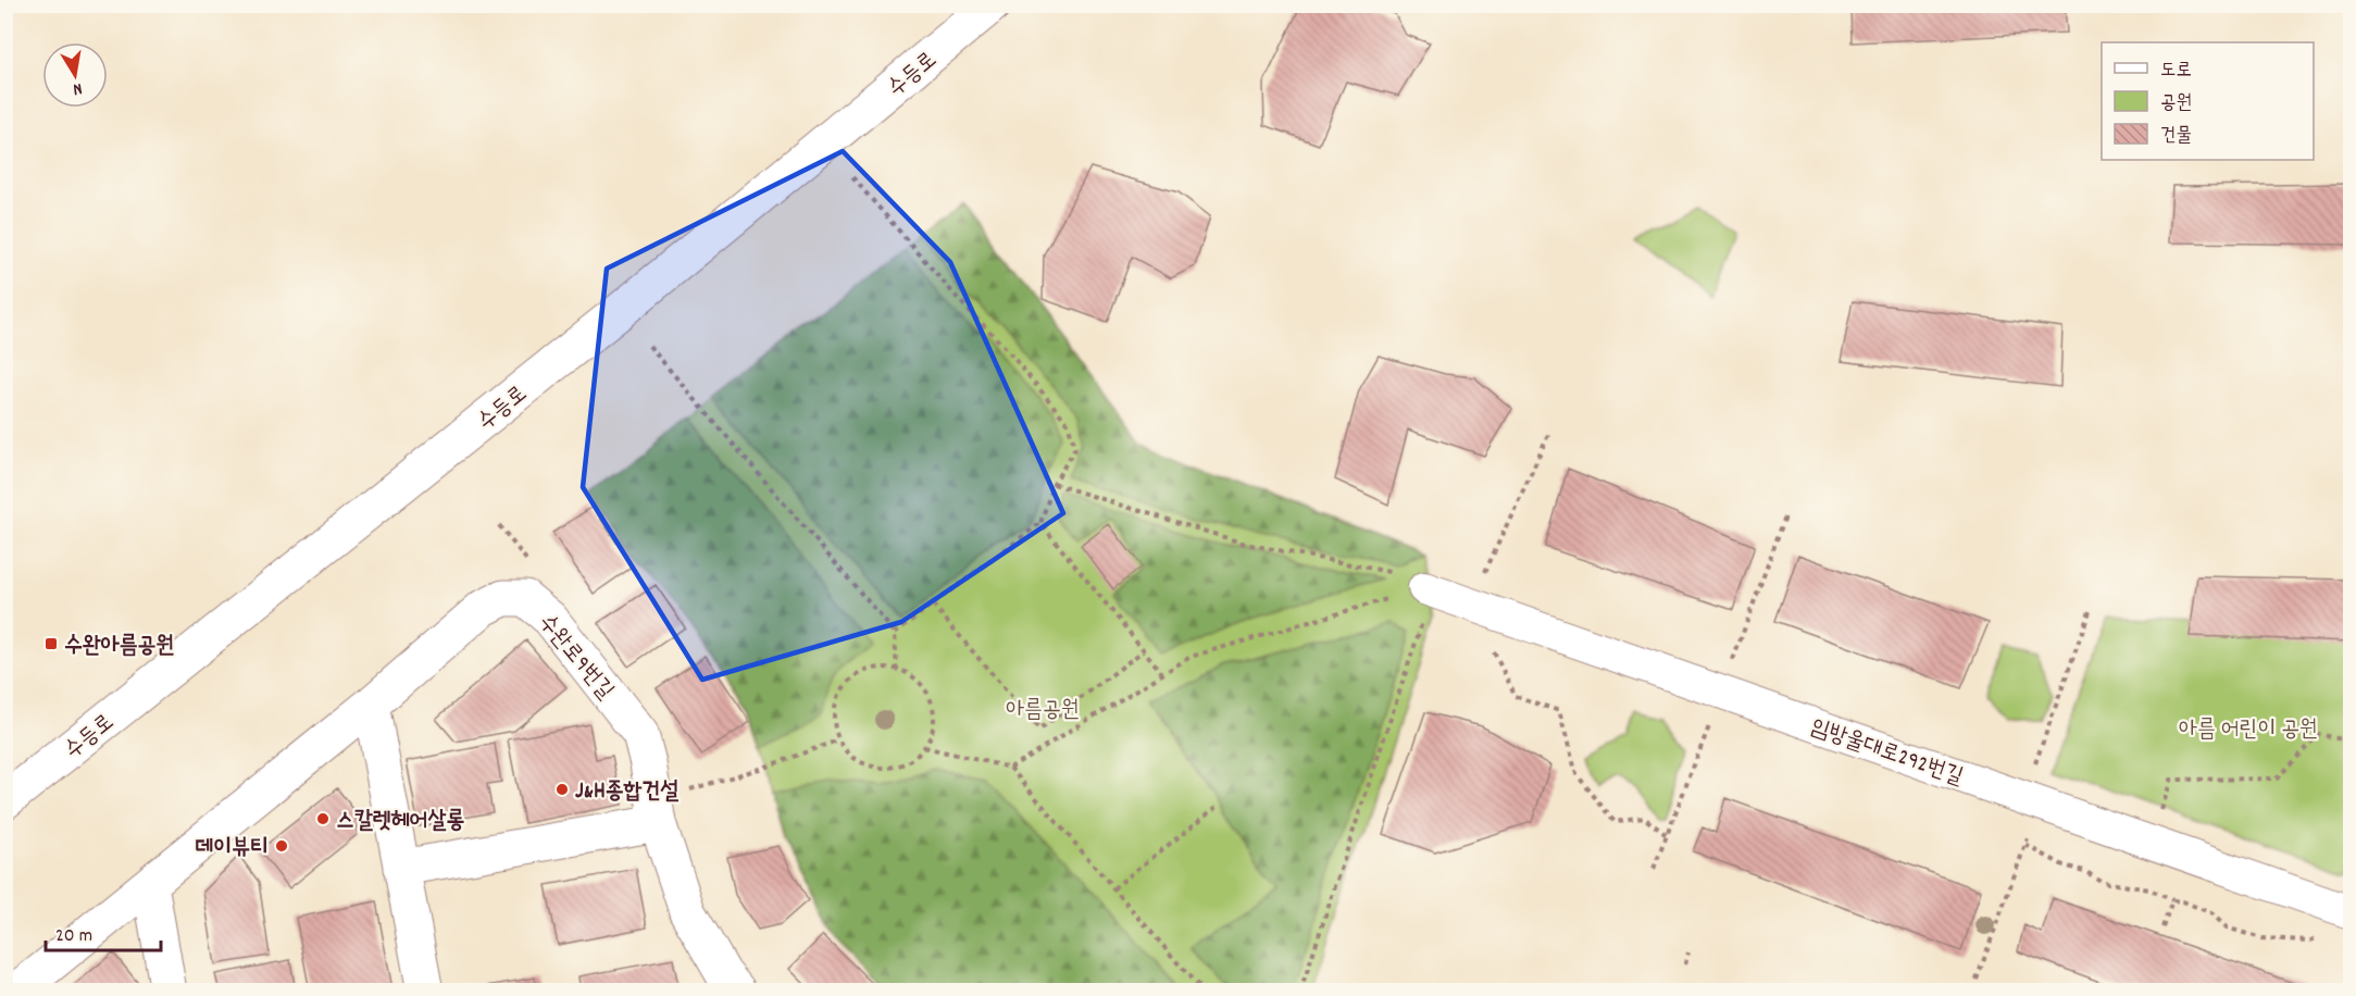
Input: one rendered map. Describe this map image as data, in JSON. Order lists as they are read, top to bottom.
{
  "streets": {
    "street": ["수등로", "수완로9번길", "임방울대로292번길"]
  },
  "parks": ["아름공원", "아름 어린이 공원"],
  "places": {
    "transit": ["수완아름공원"],
    "other": ["J&H종합건설", "스칼렛헤어살롱", "데이뷰티"]
  },
  "legend": ["도로", "공원", "건물"],
  "scale_bar": "20 m",
  "north": "bottom"
}
